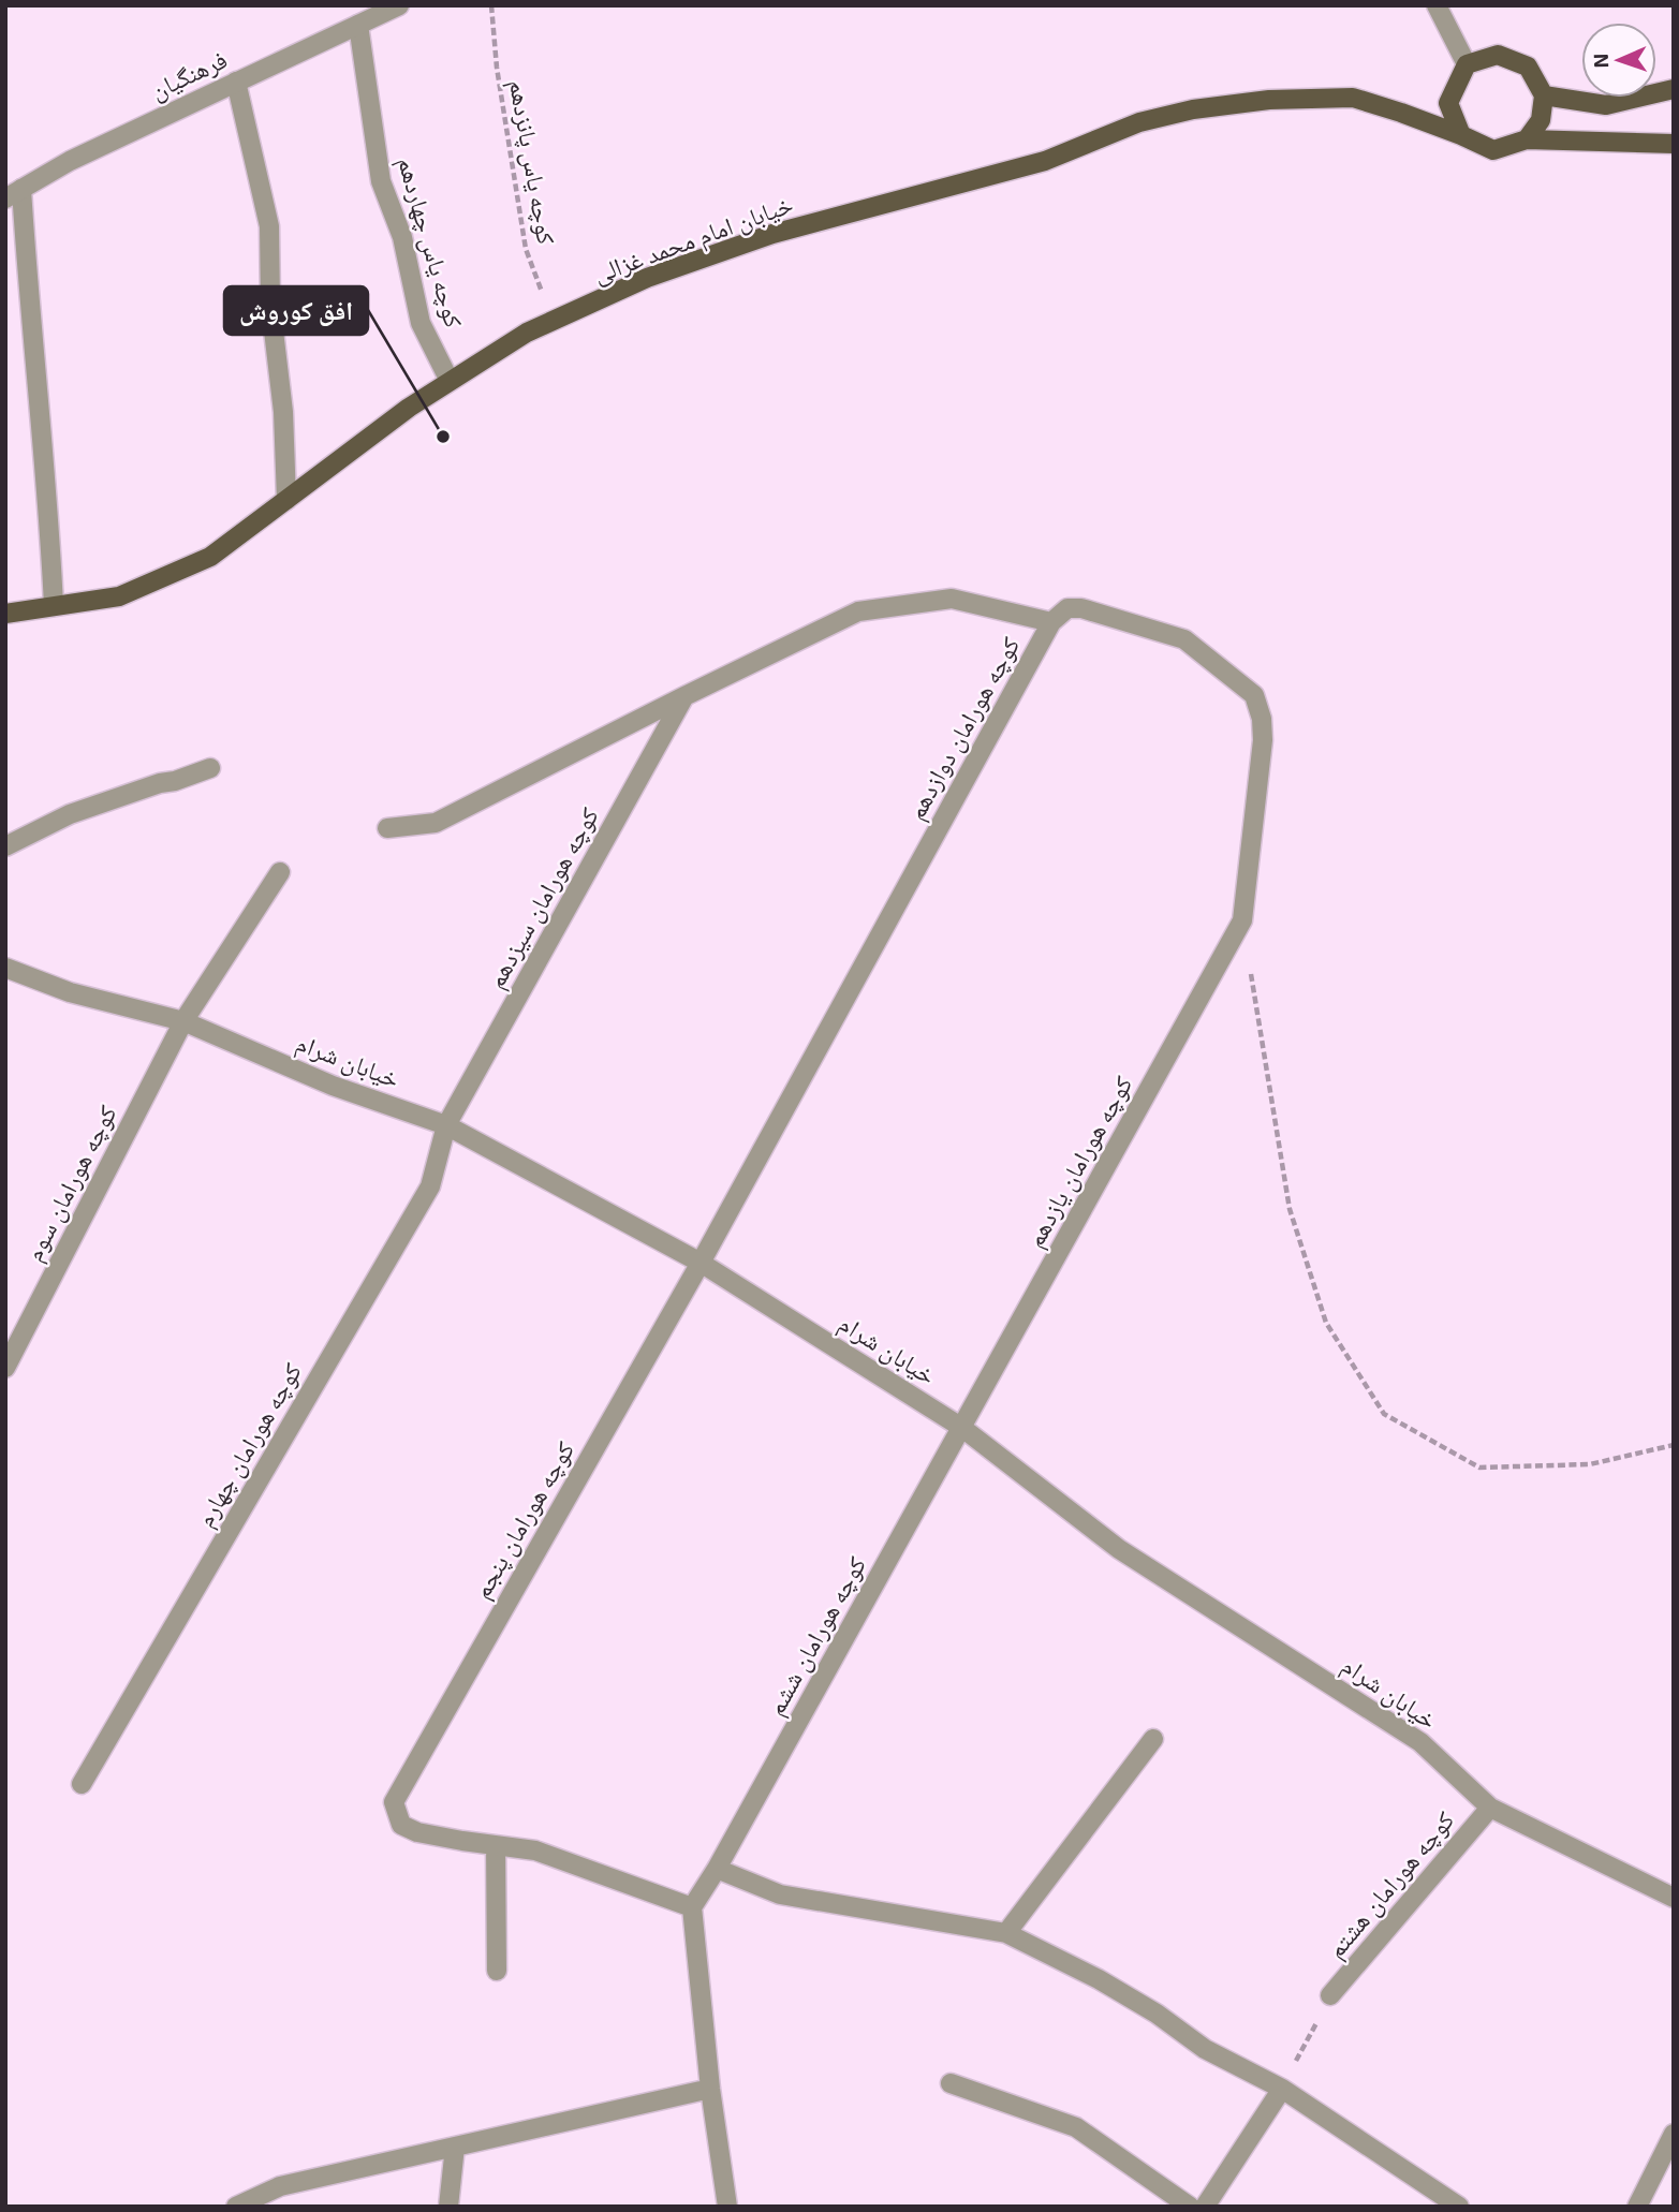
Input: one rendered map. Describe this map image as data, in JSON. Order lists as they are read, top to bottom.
{
  "streets": {
    "main road": ["خیابان امام محمد غزالی"],
    "street": [
      "فرهنگیان",
      "کوچه یاس چهاردهم",
      "کوچه هورامان دوازدهم",
      "کوچه هورامان سيزدهم",
      "خیابان شرام",
      "کوچه هورامان يازدهم",
      "کوچه هورامان سوم",
      "کوچه هورامان چهارم",
      "کوچه هورامان پنجم",
      "کوچه هورامان ششم",
      "کوچه هورامان هشتم"
    ],
    "path": ["کوچه یاس پانزدهم"]
  },
  "crossings": [
    ["فرهنگیان", "کوچه یاس چهاردهم"],
    ["کوچه یاس پانزدهم", "خیابان امام محمد غزالی"],
    ["خیابان امام محمد غزالی", "کوچه یاس چهاردهم"],
    ["کوچه هورامان دوازدهم", "خیابان شرام"],
    ["کوچه هورامان دوازدهم", "کوچه هورامان يازدهم"],
    ["کوچه هورامان دوازدهم", "کوچه هورامان پنجم"],
    ["کوچه هورامان سيزدهم", "خیابان شرام"],
    ["کوچه هورامان سيزدهم", "کوچه هورامان چهارم"],
    ["خیابان شرام", "کوچه هورامان يازدهم"],
    ["خیابان شرام", "کوچه هورامان سوم"],
    ["خیابان شرام", "کوچه هورامان چهارم"],
    ["خیابان شرام", "کوچه هورامان پنجم"],
    ["خیابان شرام", "کوچه هورامان ششم"],
    ["خیابان شرام", "کوچه هورامان هشتم"],
    ["کوچه هورامان يازدهم", "کوچه هورامان ششم"]
  ],
  "places": ["افق کوروش"],
  "north": "left"
}
